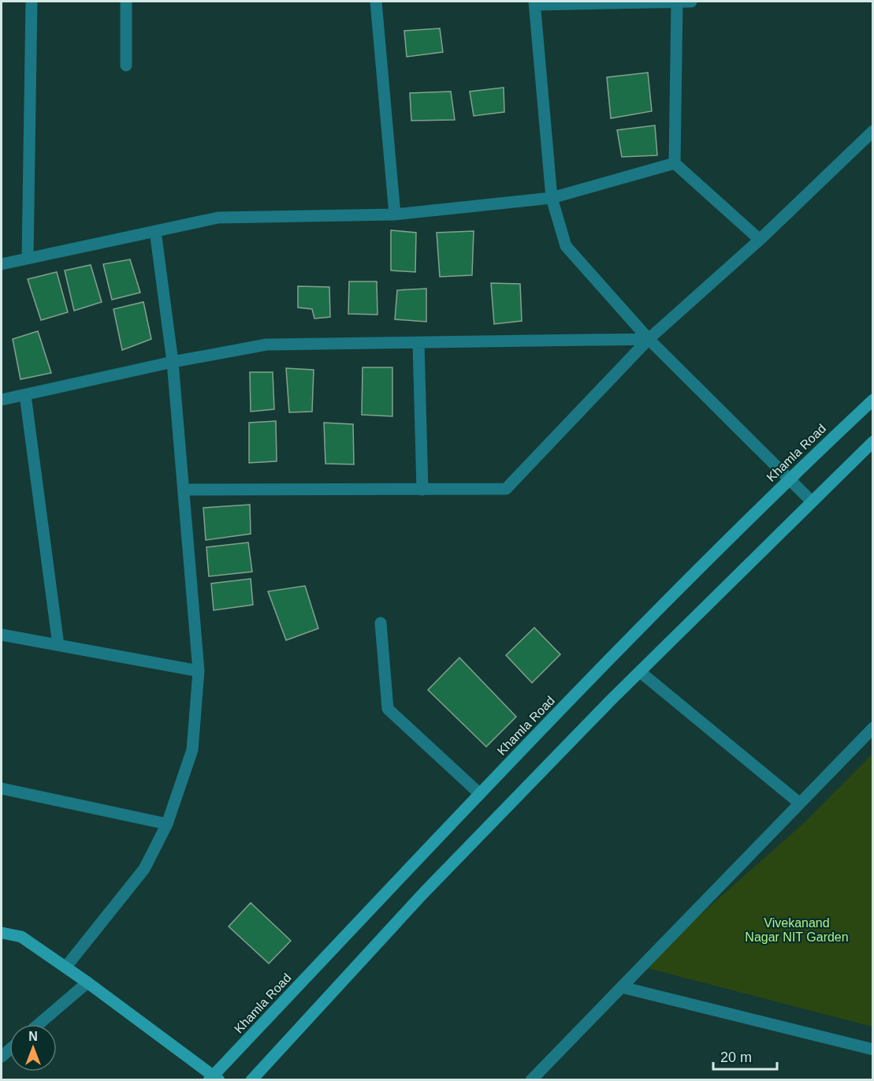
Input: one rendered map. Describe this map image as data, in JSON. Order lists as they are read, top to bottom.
{
  "streets": {
    "street": ["Khamla Road"]
  },
  "parks": ["Vivekanand Nagar NIT Garden"],
  "scale_bar": "20 m",
  "north": "top"
}
